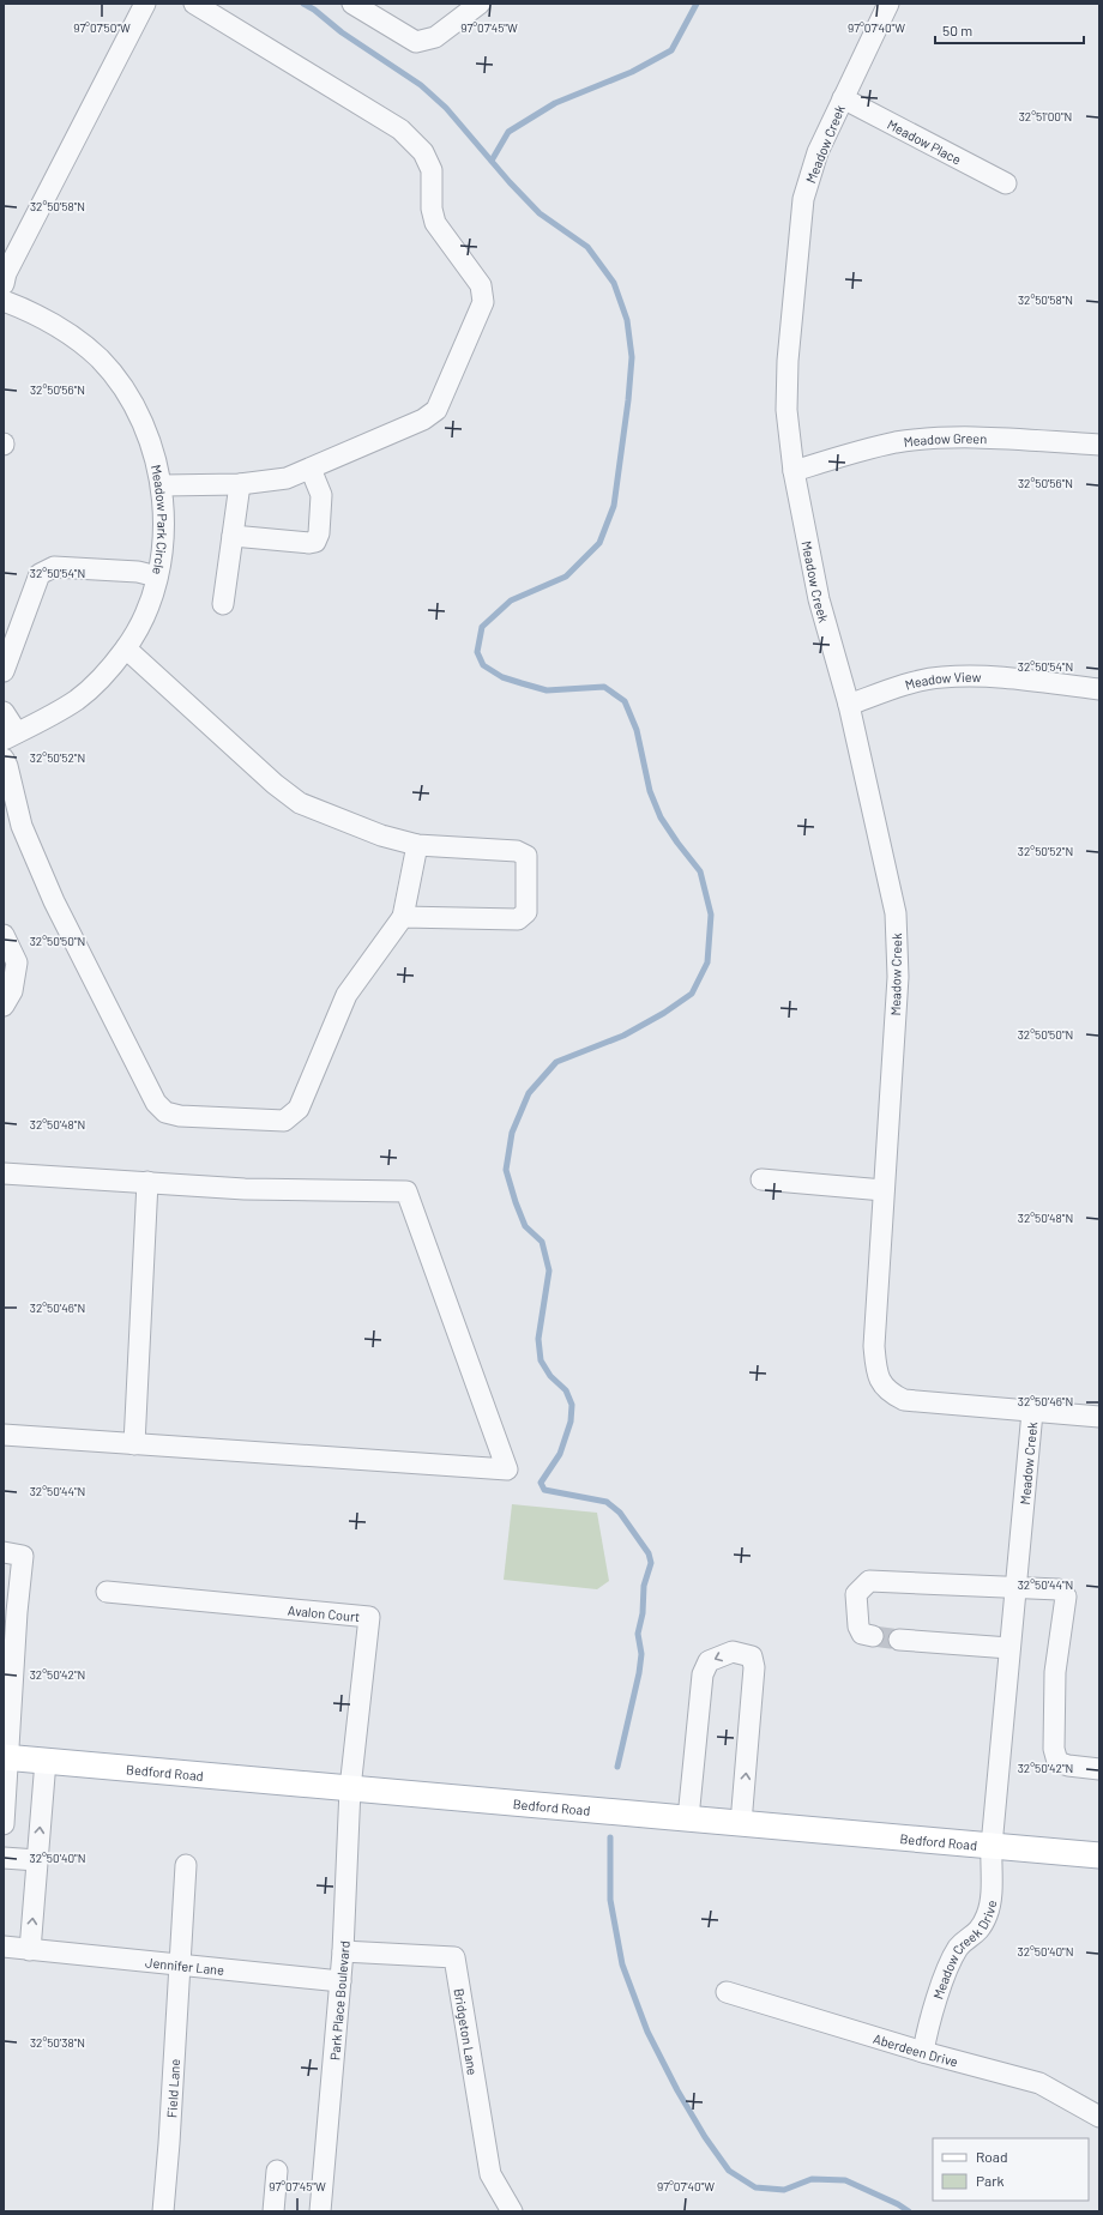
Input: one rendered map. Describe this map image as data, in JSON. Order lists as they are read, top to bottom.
{
  "streets": {
    "main road": ["Bedford Road"],
    "street": [
      "Meadow Place",
      "Meadow Creek",
      "Meadow Green",
      "Meadow Park Circle",
      "Meadow View",
      "Avalon Court",
      "Meadow Creek Drive",
      "Jennifer Lane",
      "Park Place Boulevard",
      "Bridgeton Lane",
      "Aberdeen Drive",
      "Field Lane"
    ]
  },
  "crossings": [
    ["Meadow Place", "Meadow Creek"],
    ["Meadow Creek", "Meadow Green"],
    ["Meadow Creek", "Meadow View"],
    ["Meadow Creek", "Bedford Road"],
    ["Meadow Creek", "Meadow Creek Drive"],
    ["Avalon Court", "Bedford Road"],
    ["Avalon Court", "Park Place Boulevard"],
    ["Bedford Road", "Meadow Creek Drive"],
    ["Bedford Road", "Park Place Boulevard"],
    ["Meadow Creek Drive", "Aberdeen Drive"],
    ["Jennifer Lane", "Park Place Boulevard"],
    ["Jennifer Lane", "Field Lane"],
    ["Park Place Boulevard", "Bridgeton Lane"]
  ],
  "legend": ["Road", "Park"],
  "scale_bar": "50 m",
  "coordinates": [
    "97°07'50\"W",
    "97°07'45\"W",
    "97°07'40\"W",
    "32°51'00\"N",
    "32°50'58\"N",
    "32°50'56\"N",
    "32°50'54\"N",
    "32°50'52\"N",
    "32°50'50\"N",
    "32°50'48\"N",
    "32°50'46\"N",
    "32°50'44\"N",
    "32°50'42\"N",
    "32°50'40\"N",
    "32°50'38\"N"
  ]
}
